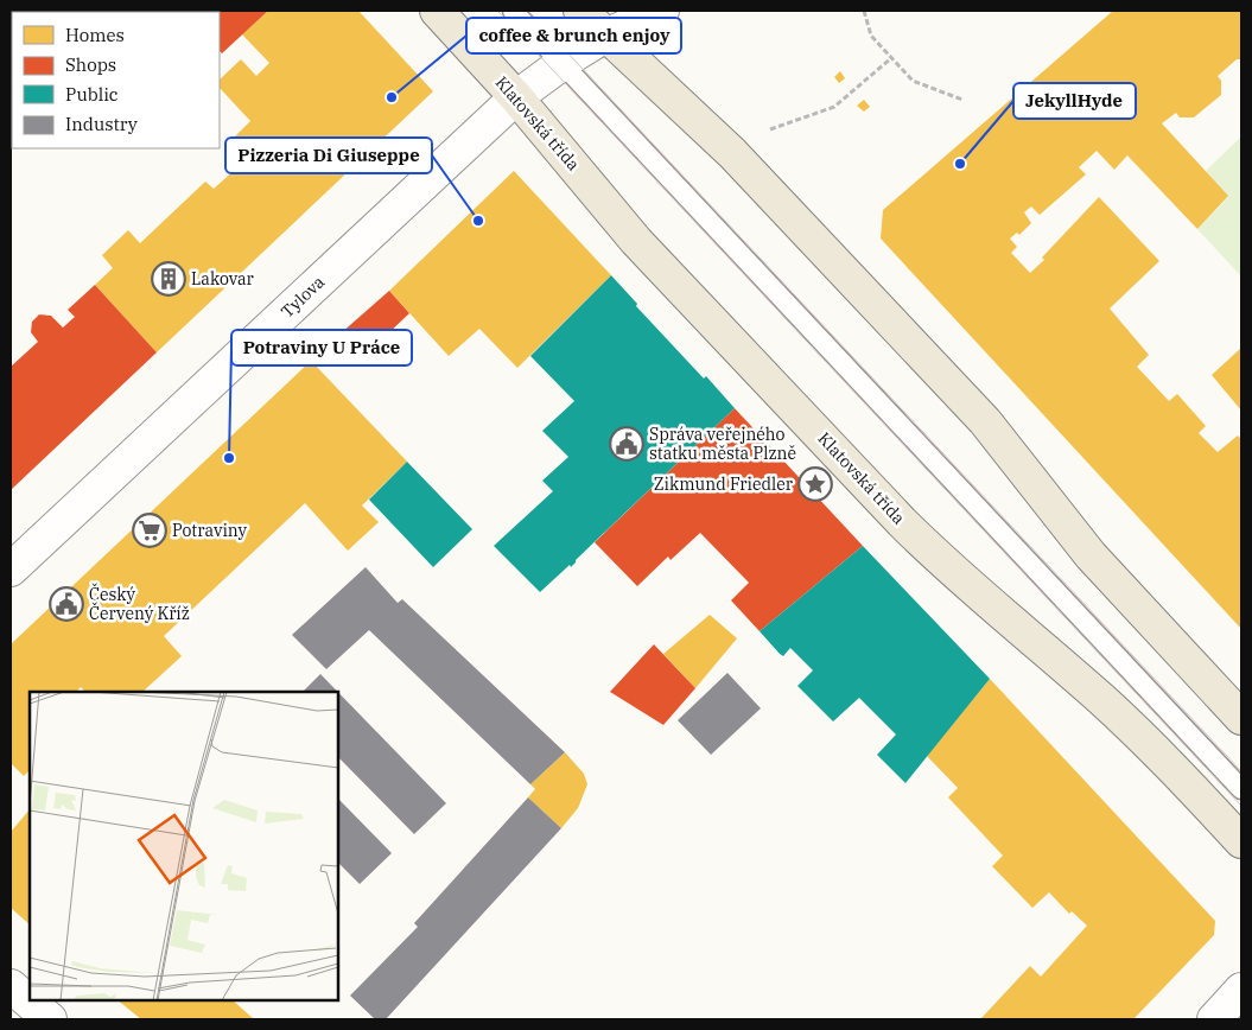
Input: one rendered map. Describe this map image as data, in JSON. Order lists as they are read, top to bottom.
{
  "streets": {
    "main road": ["Klatovská třída"],
    "street": ["Tylova"]
  },
  "crossings": [
    ["Klatovská třída", "Tylova"]
  ],
  "places": {
    "other": [
      "coffee & brunch enjoy",
      "JekyllHyde",
      "Pizzeria Di Giuseppe",
      "Potraviny U Práce"
    ],
    "building": ["Lakovar"],
    "public building": ["Správa veřejného statku města Plzně", "Český Červený Kříž"],
    "place": ["Zikmund Friedler"],
    "supermarket": ["Potraviny"]
  },
  "legend": [
    "Homes",
    "Shops",
    "Public",
    "Industry"
  ]
}
